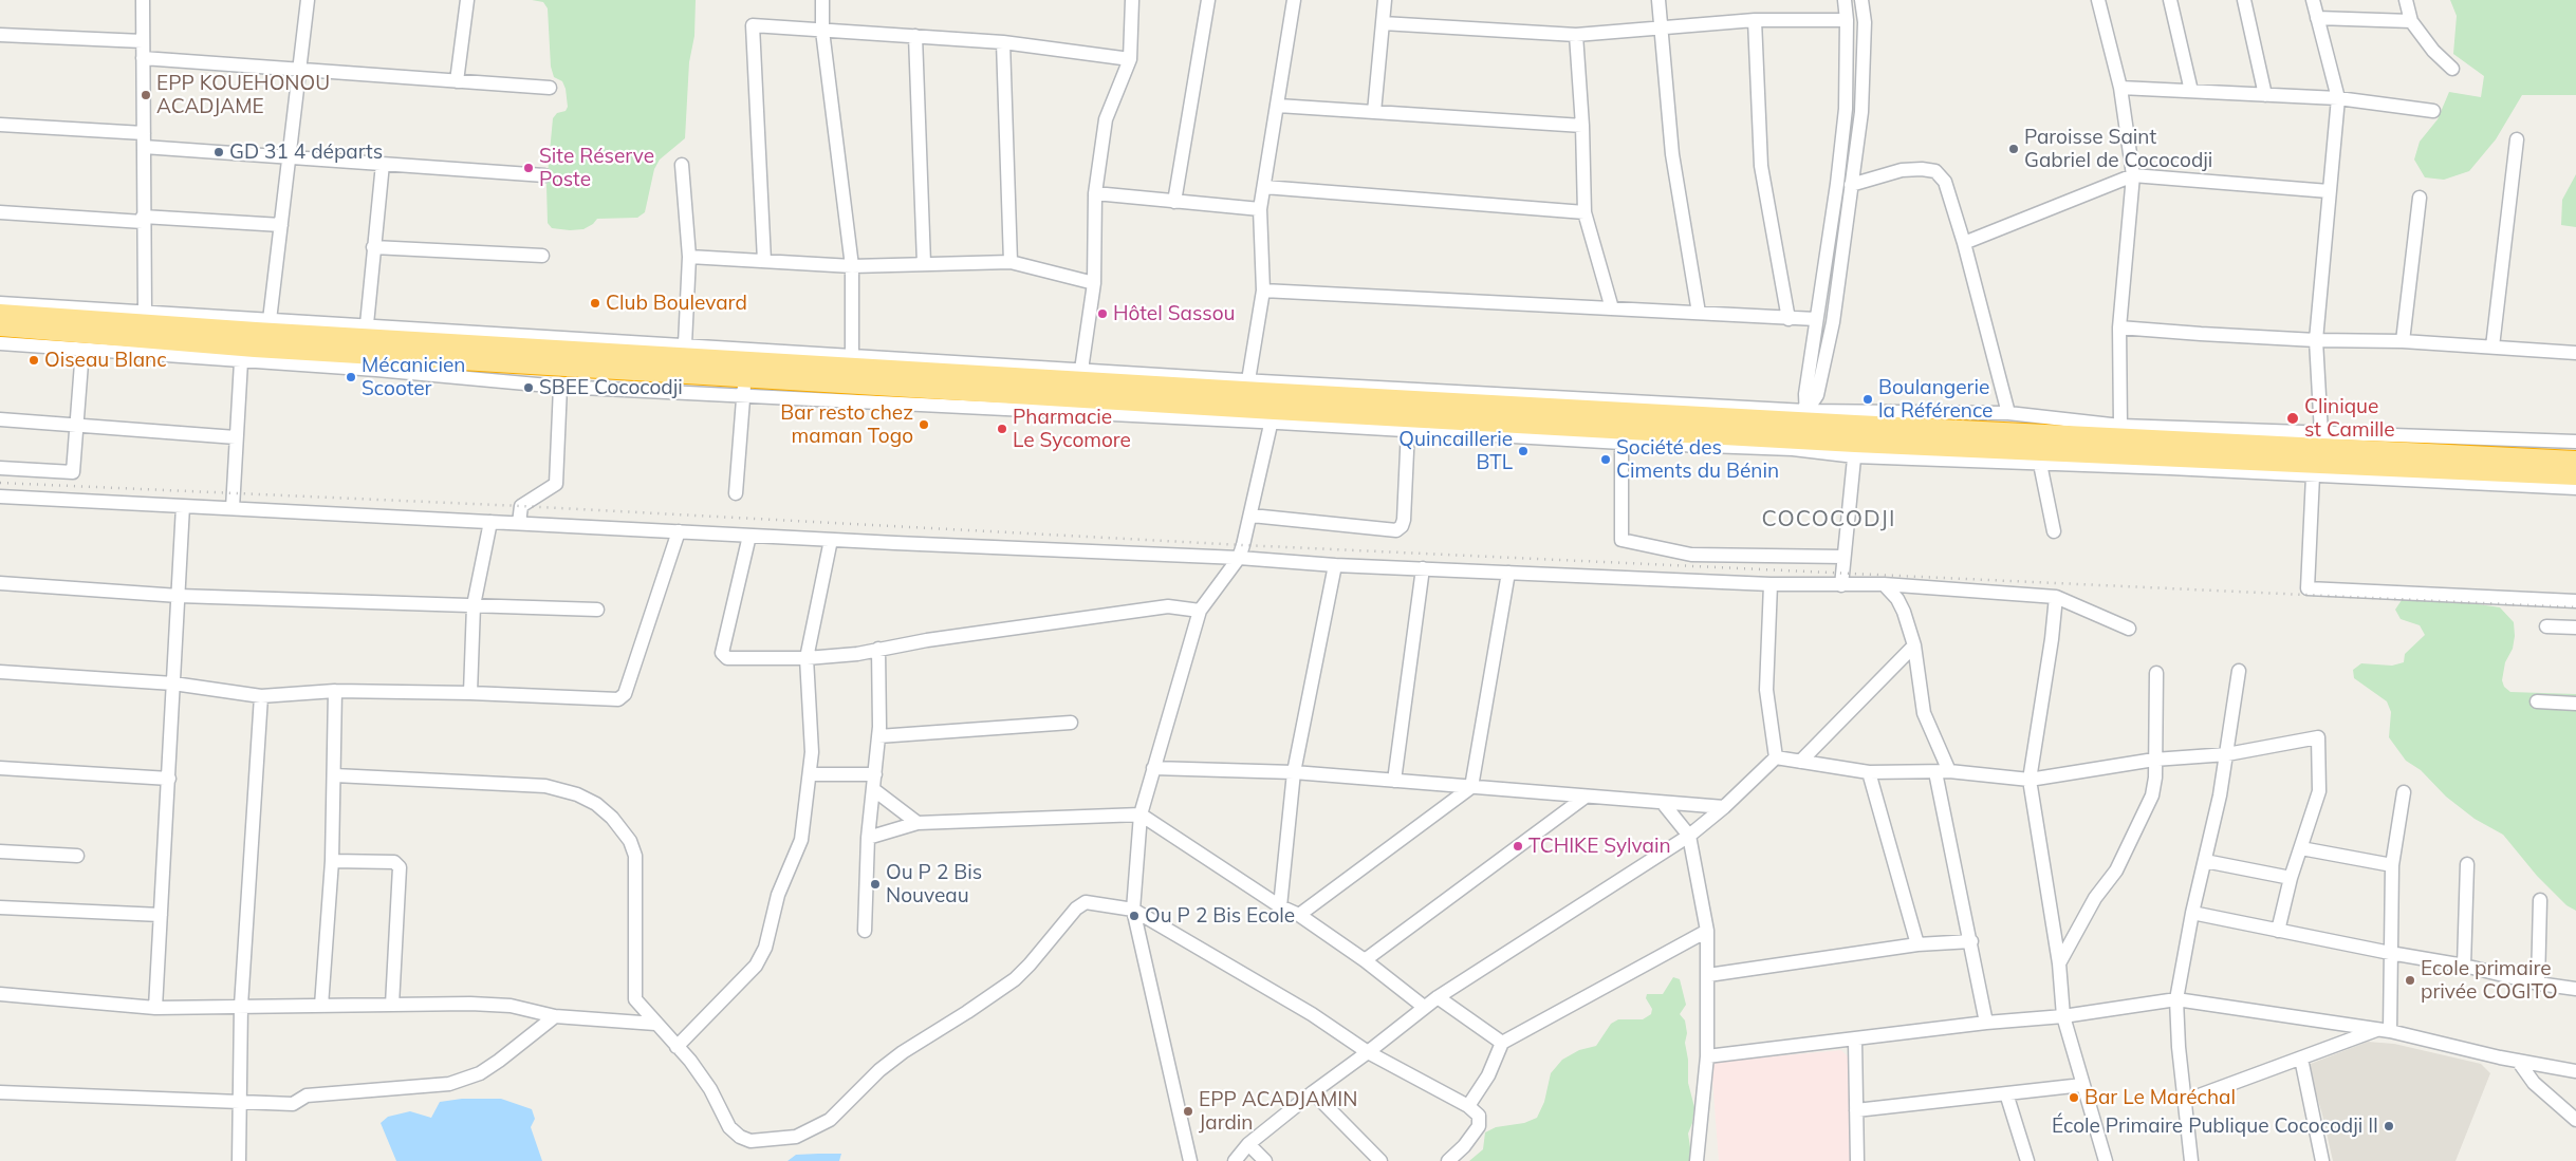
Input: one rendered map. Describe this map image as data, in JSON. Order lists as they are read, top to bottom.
{
  "districts": ["COCOCODJI"],
  "places": [
    "EPP KOUEHONOU ACADJAME",
    "Paroisse Saint Gabriel de Cococodji",
    "GD 31 4 départs",
    "Site Réserve Poste",
    "Club Boulevard",
    "Hôtel Sassou",
    "Oiseau Blanc",
    "Mécanicien Scooter",
    "SBEE Cococodji",
    "Boulangerie la Référence",
    "Clinique st Camille",
    "Bar resto chez maman Togo",
    "Pharmacie Le Sycomore",
    "Quincaillerie BTL",
    "Société des Ciments du Bénin",
    "TCHIKE Sylvain",
    "Ou P 2 Bis Nouveau",
    "Ou P 2 Bis Ecole",
    "Ecole primaire privée COGITO",
    "Bar Le Maréchal",
    "EPP ACADJAMIN Jardin",
    "École Primaire Publique Cococodji II"
  ]
}
